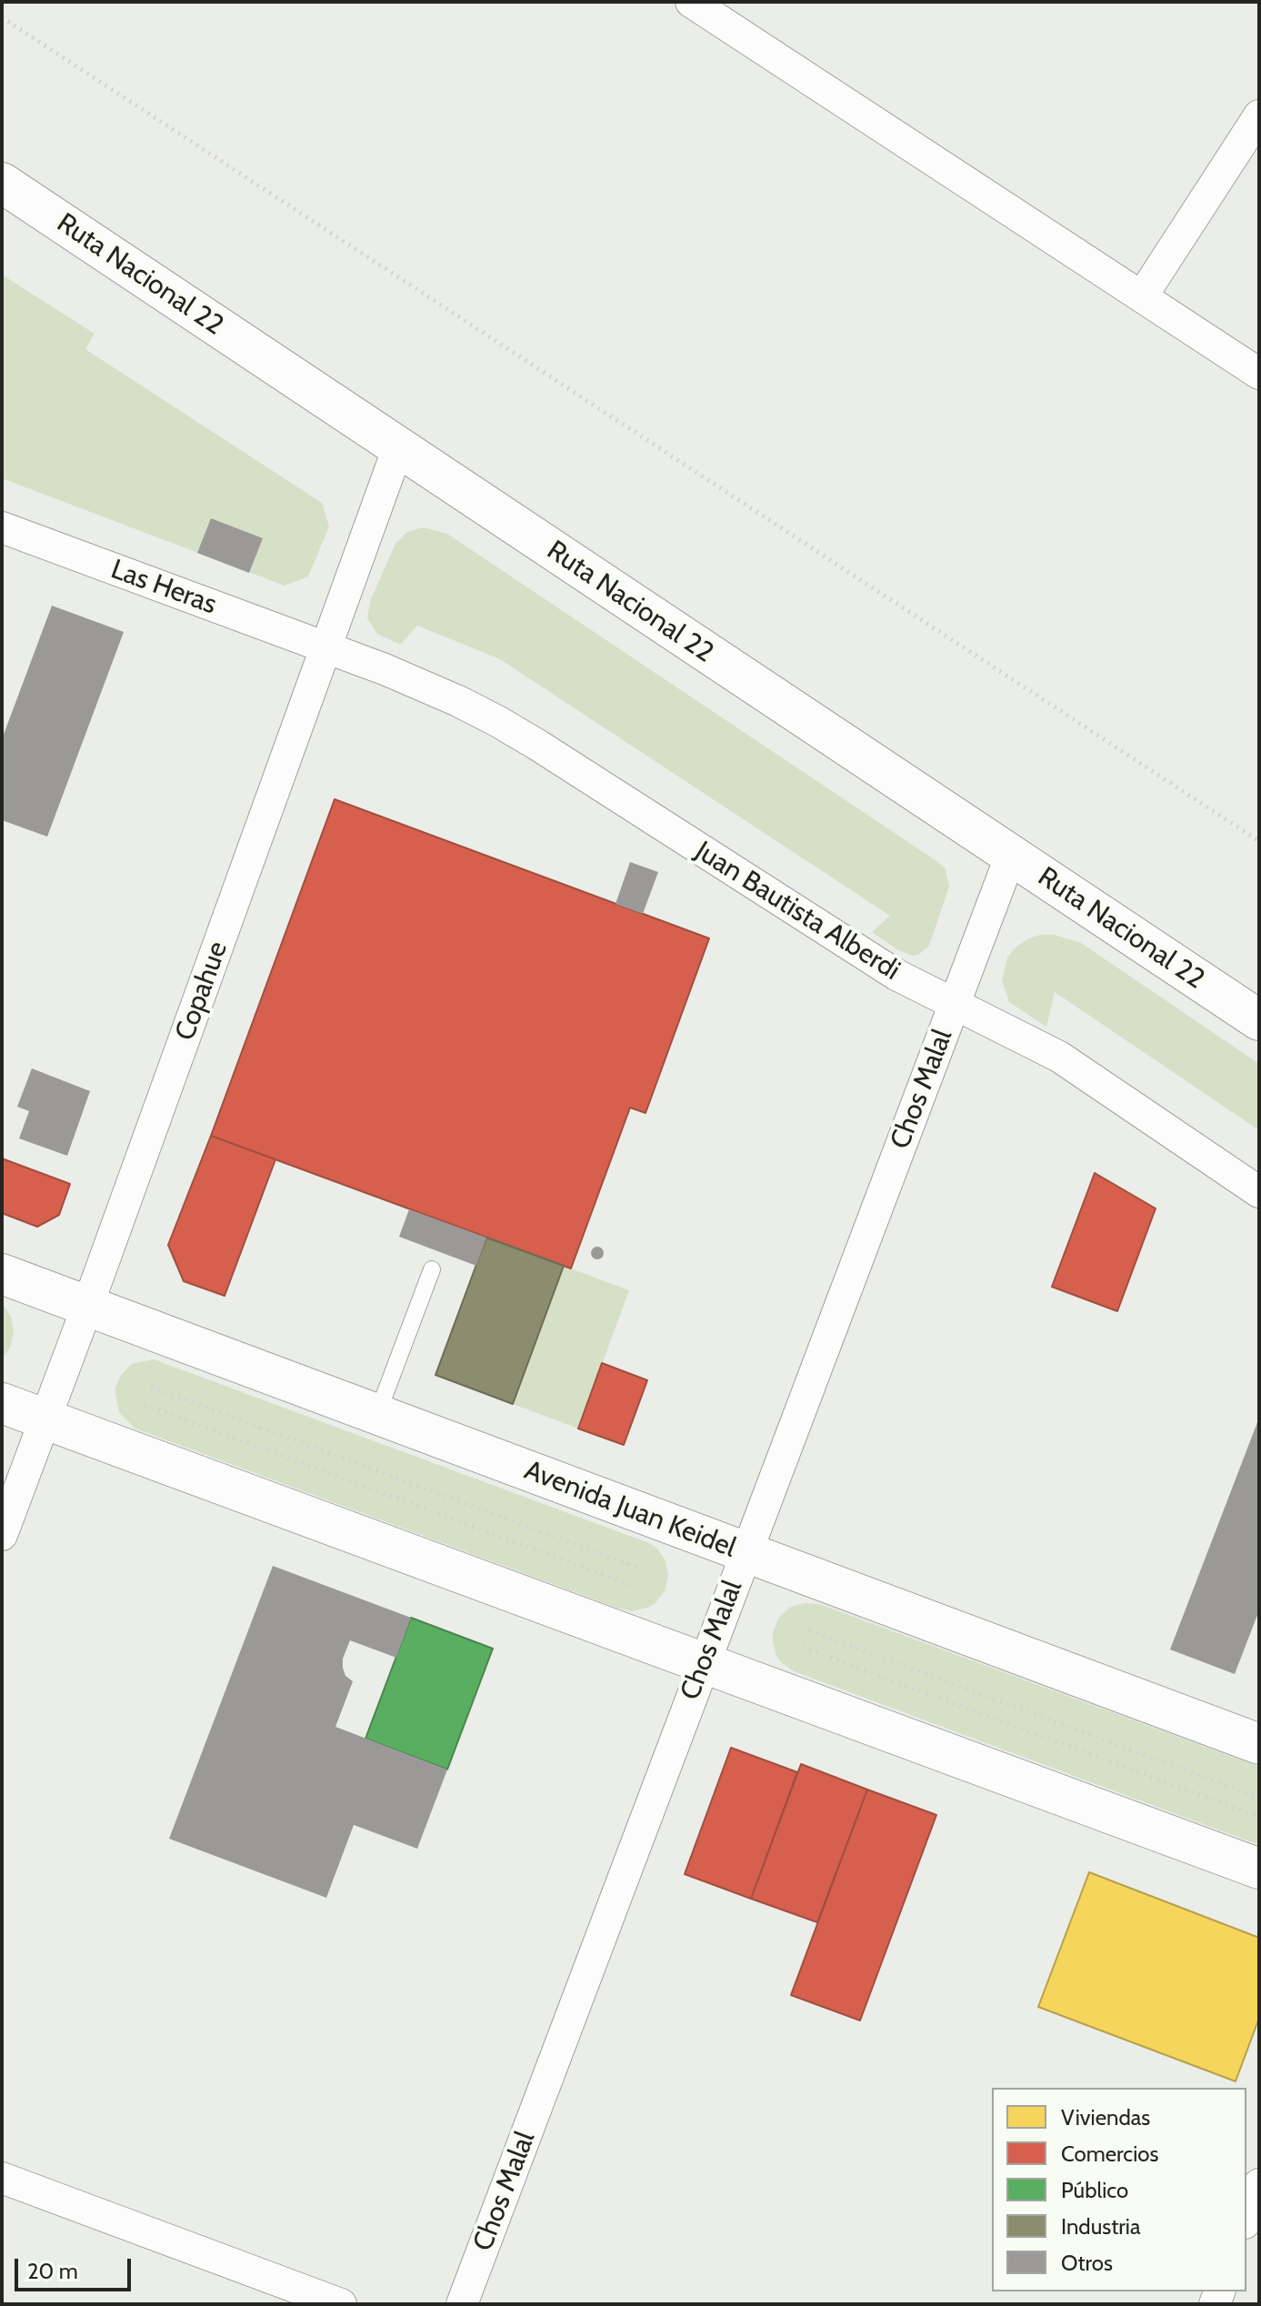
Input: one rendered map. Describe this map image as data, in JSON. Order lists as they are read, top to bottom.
{
  "streets": {
    "main road": ["Ruta Nacional 22", "Avenida Juan Keidel"],
    "street": [
      "Las Heras",
      "Juan Bautista Alberdi",
      "Copahue",
      "Chos Malal"
    ]
  },
  "crossings": [
    ["Ruta Nacional 22", "Copahue"],
    ["Ruta Nacional 22", "Chos Malal"],
    ["Las Heras", "Juan Bautista Alberdi"],
    ["Las Heras", "Copahue"],
    ["Juan Bautista Alberdi", "Copahue"],
    ["Juan Bautista Alberdi", "Chos Malal"],
    ["Copahue", "Avenida Juan Keidel"],
    ["Chos Malal", "Avenida Juan Keidel"]
  ],
  "legend": [
    "Viviendas",
    "Comercios",
    "Público",
    "Industria",
    "Otros"
  ],
  "scale_bar": "20 m"
}
